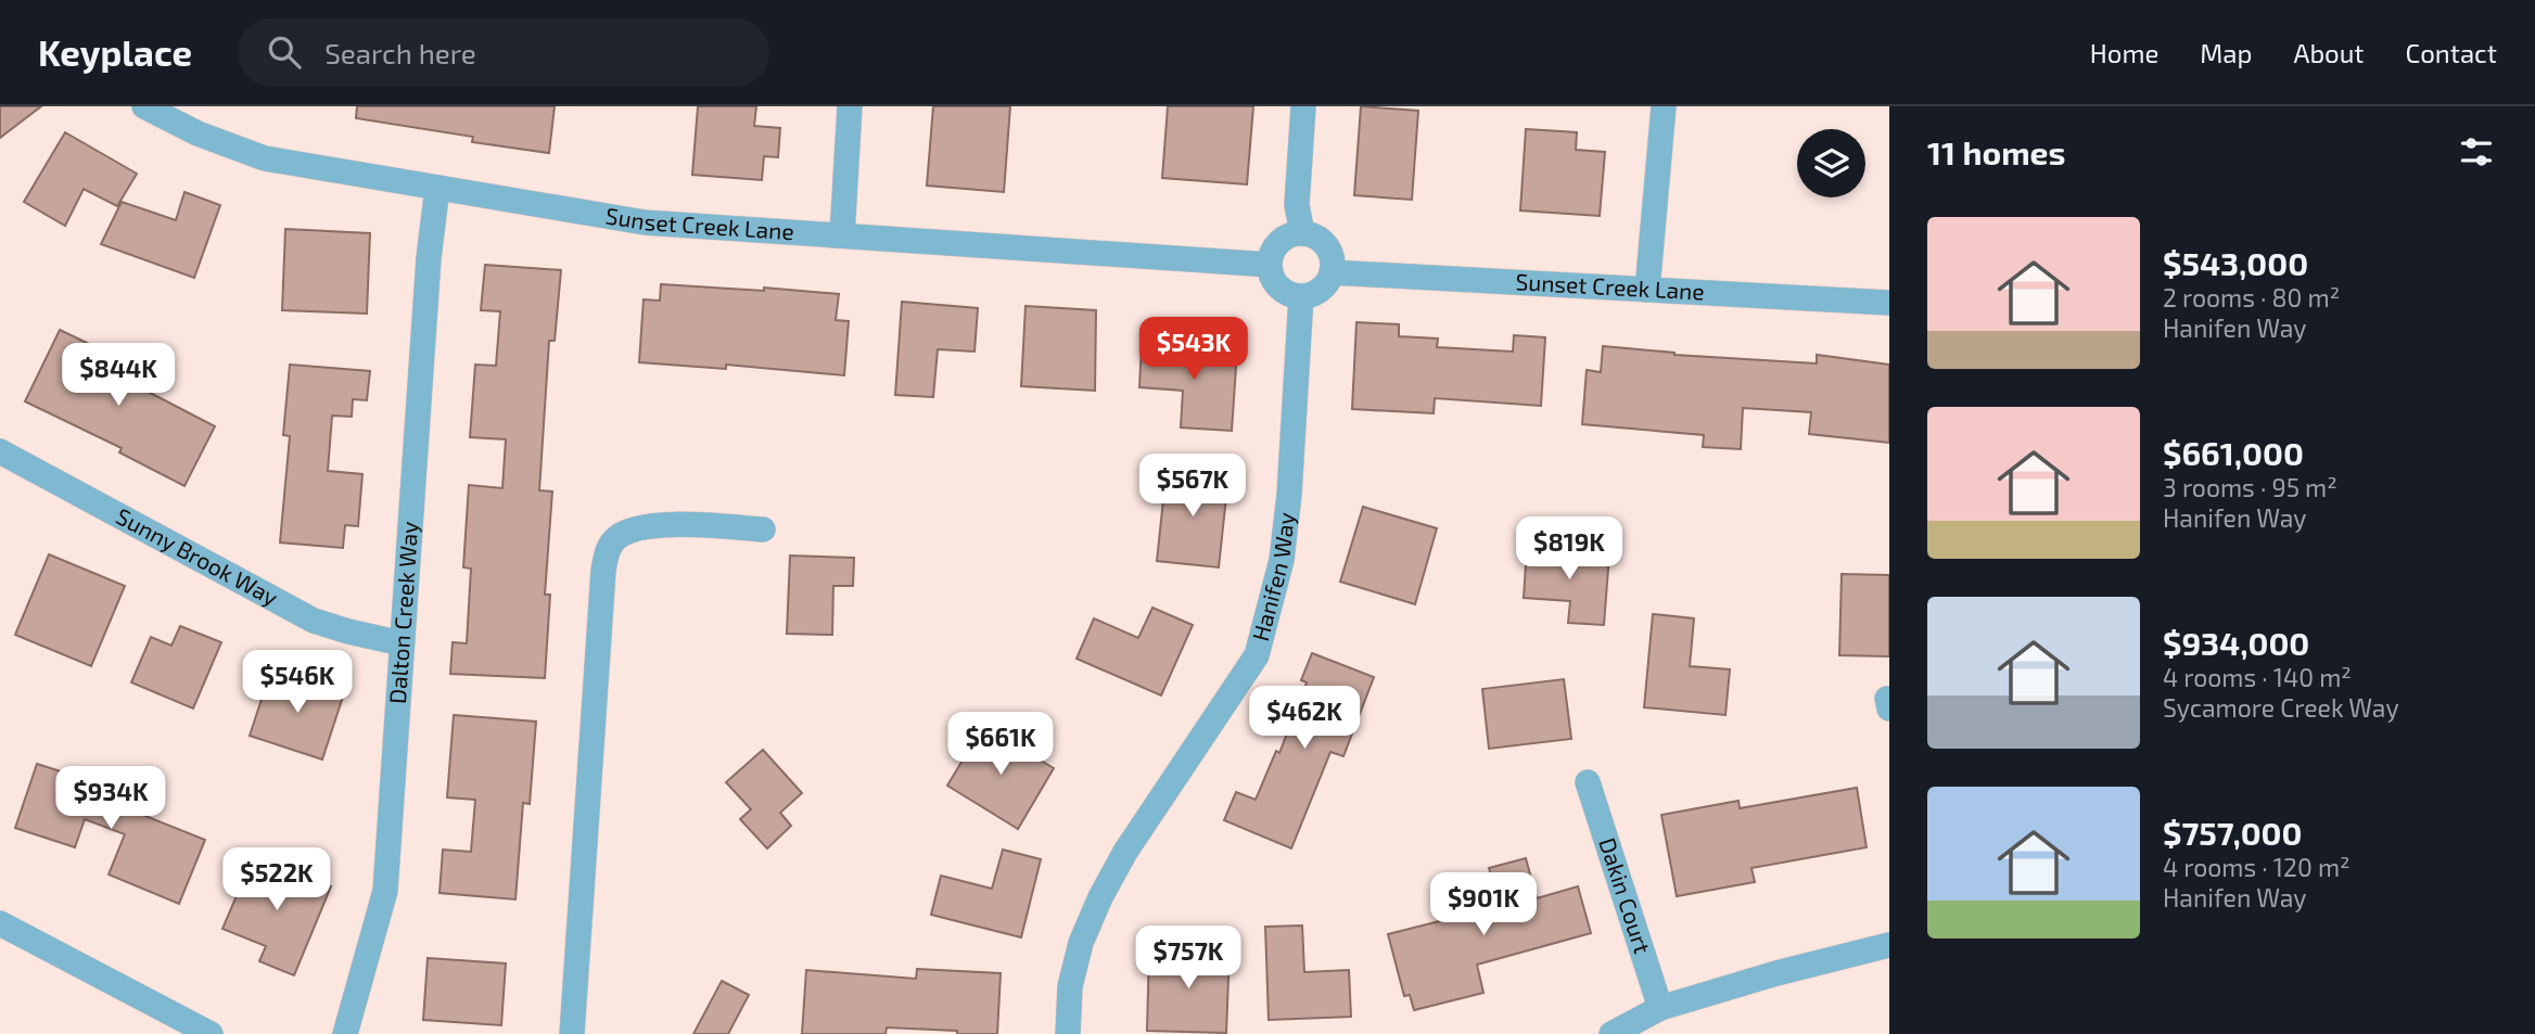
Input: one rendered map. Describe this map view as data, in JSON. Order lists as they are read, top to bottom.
{
  "streets": {
    "street": [
      "Sunset Creek Lane",
      "Sunny Brook Way",
      "Hanifen Way",
      "Dalton Creek Way",
      "Dakin Court"
    ]
  },
  "crossings": [
    ["Sunset Creek Lane", "Hanifen Way"],
    ["Sunset Creek Lane", "Dalton Creek Way"],
    ["Sunny Brook Way", "Dalton Creek Way"]
  ],
  "page": {
    "header": "Keyplace",
    "search": "Search here",
    "nav": [
      "Home",
      "Map",
      "About",
      "Contact"
    ],
    "heading": "11 homes",
    "list": [
      {
        "name": "$543,000",
        "note": "2 rooms · 80 m² · Hanifen Way"
      },
      {
        "name": "$661,000",
        "note": "3 rooms · 95 m² · Hanifen Way"
      },
      {
        "name": "$934,000",
        "note": "4 rooms · 140 m² · Sycamore Creek Way"
      },
      {
        "name": "$757,000",
        "note": "4 rooms · 120 m² · Hanifen Way"
      }
    ],
    "price": [
      "$543K",
      "$844K",
      "$567K",
      "$819K",
      "$546K",
      "$462K",
      "$661K",
      "$934K",
      "$522K",
      "$901K",
      "$757K"
    ]
  }
}
